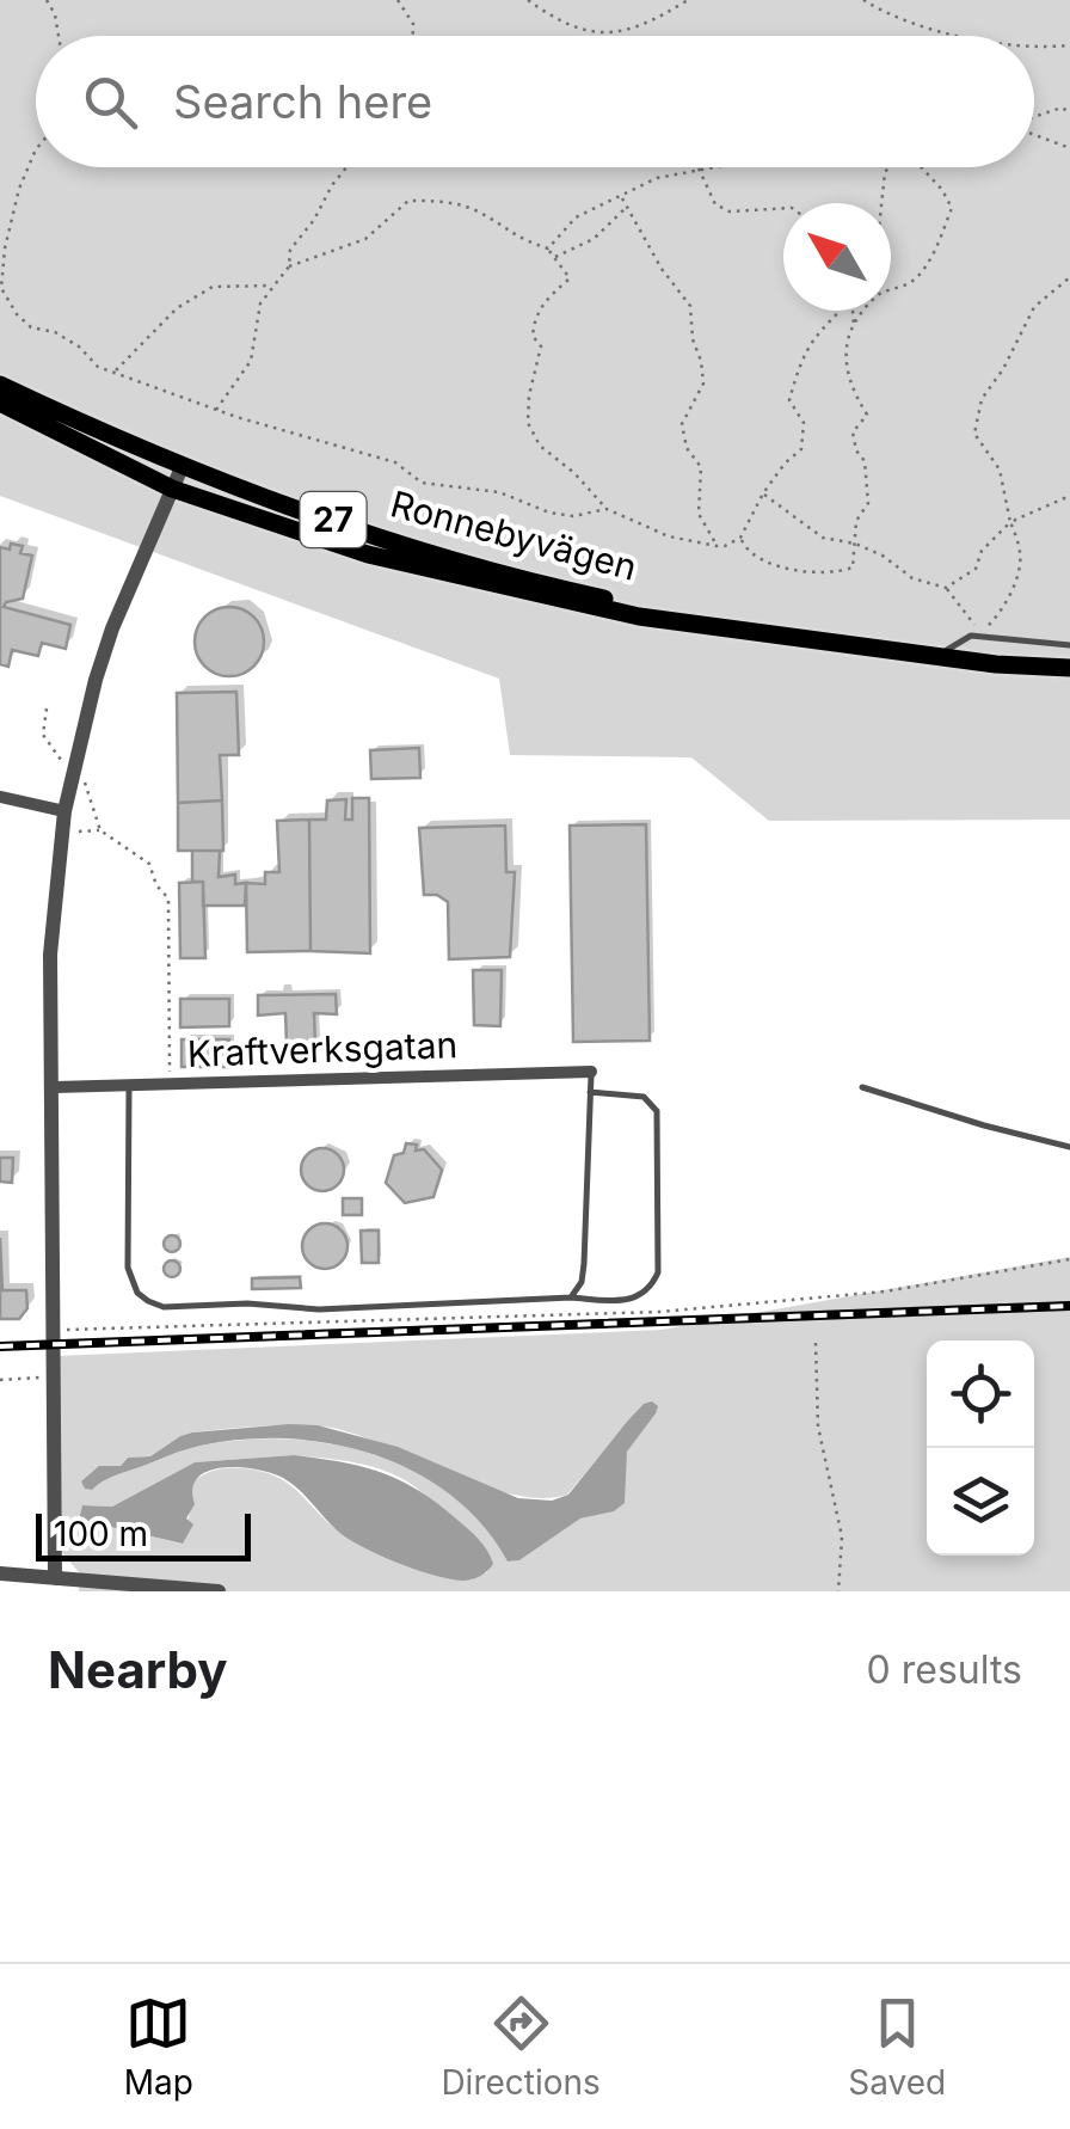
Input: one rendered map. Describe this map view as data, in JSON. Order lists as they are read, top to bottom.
{
  "streets": {
    "main road": ["27", "Ronnebyvägen"],
    "street": ["Kraftverksgatan"]
  },
  "scale_bar": "100 m",
  "north": "top left",
  "page": {
    "search": "Search here",
    "scale": "100 m",
    "heading": ["Nearby", "0 results"],
    "nav": ["Map", "Directions", "Saved"]
  }
}
